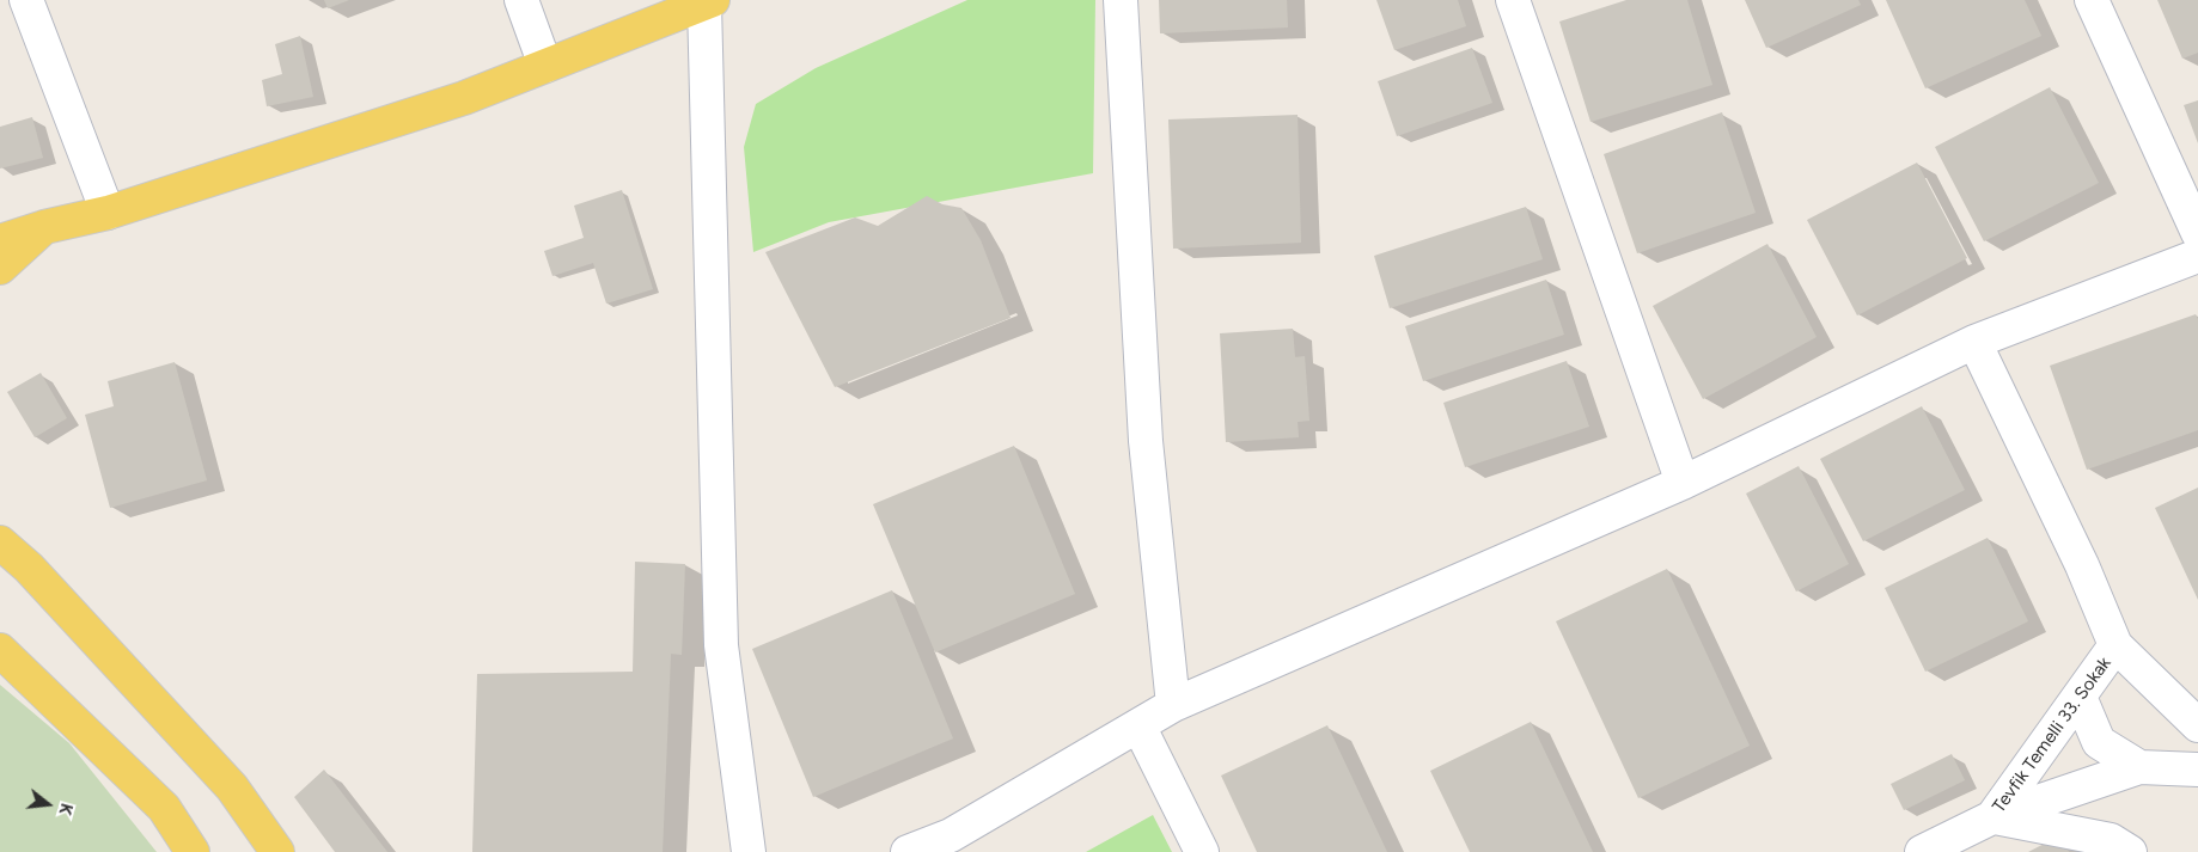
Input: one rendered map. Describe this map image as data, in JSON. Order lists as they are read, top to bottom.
{
  "streets": {
    "street": ["Tevfik Temelli 33. Sokak"]
  },
  "north": "right"
}
